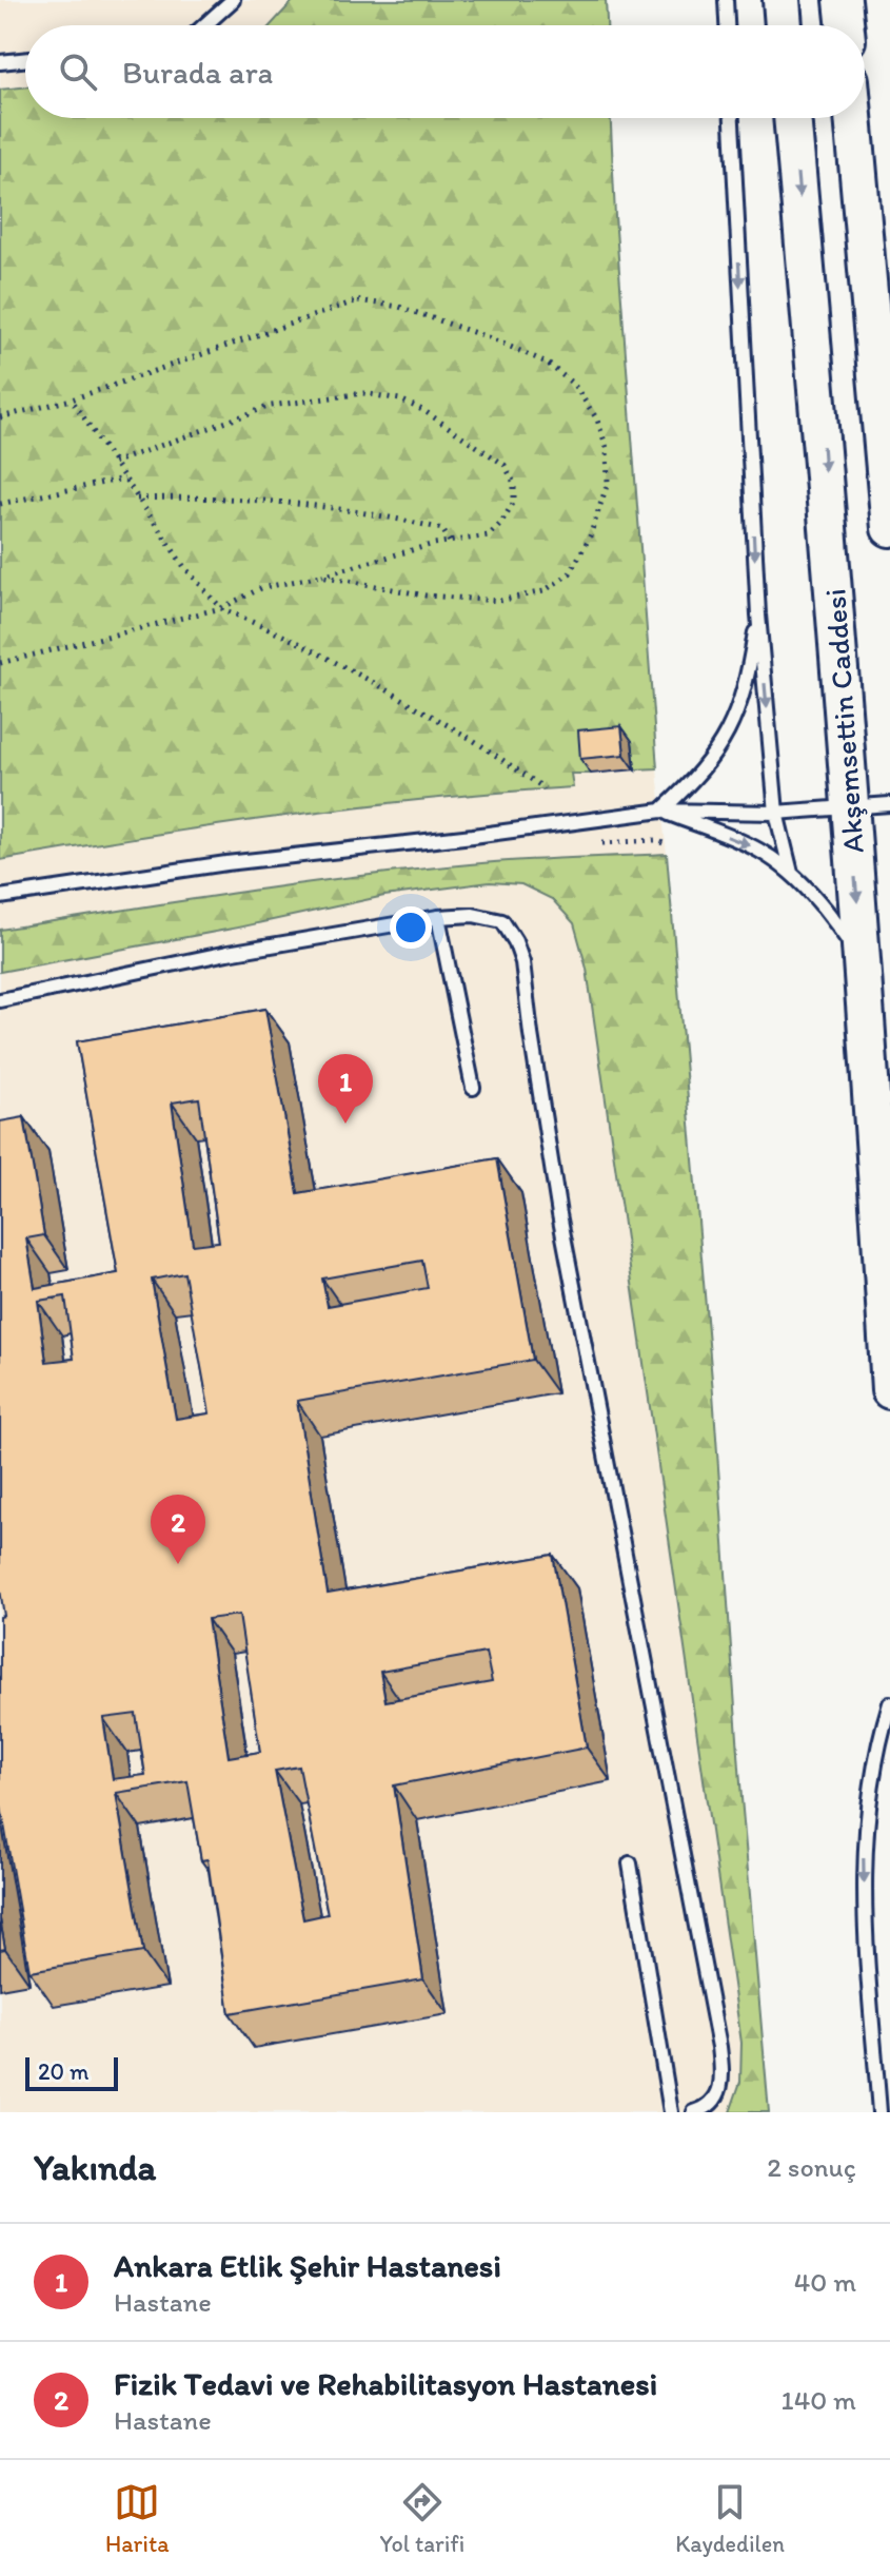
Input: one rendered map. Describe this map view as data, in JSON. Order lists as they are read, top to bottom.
{
  "streets": {
    "main road": ["Akşemsettin Caddesi"]
  },
  "scale_bar": "20 m",
  "page": {
    "search": "Burada ara",
    "pins": ["1", "2"],
    "scale": "20 m",
    "heading": ["Yakında", "2 sonuç"],
    "list": [
      {
        "mark": "1",
        "name": "Ankara Etlik Şehir Hastanesi",
        "note": "Hastane",
        "value": "40 m"
      },
      {
        "mark": "2",
        "name": "Fizik Tedavi ve Rehabilitasyon Hastanesi",
        "note": "Hastane",
        "value": "140 m"
      }
    ],
    "nav": ["Harita", "Yol tarifi", "Kaydedilen"]
  }
}
